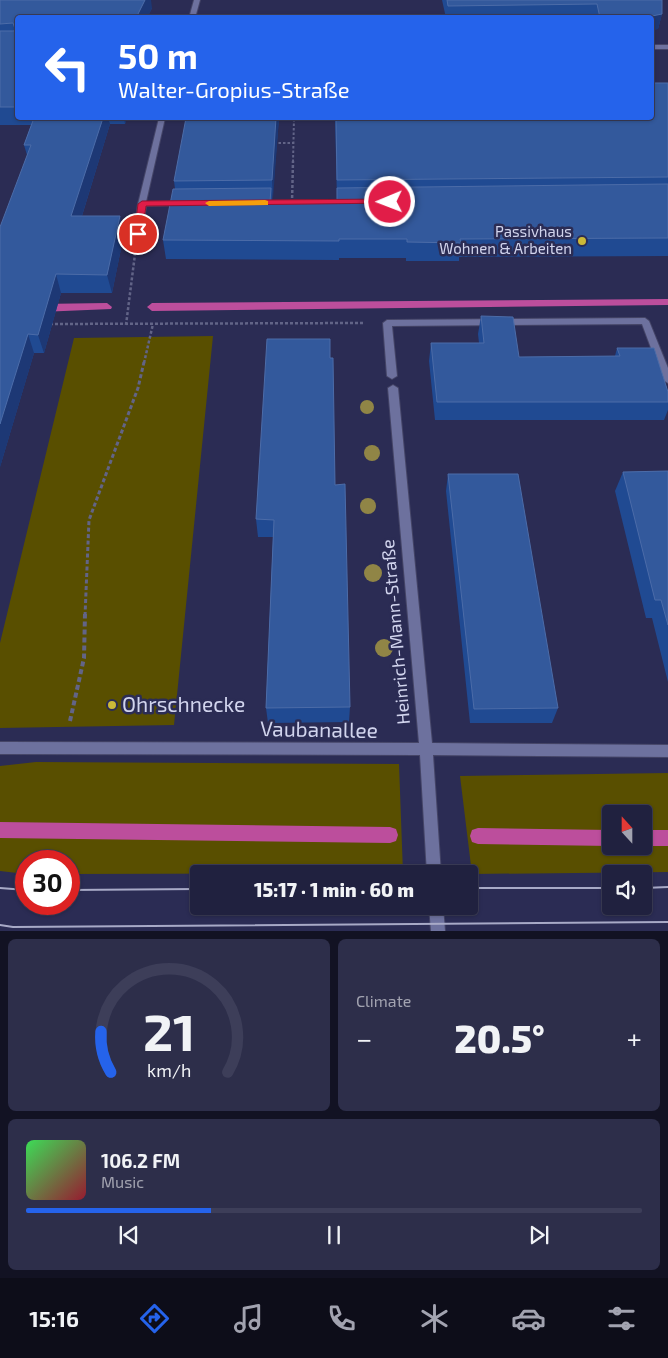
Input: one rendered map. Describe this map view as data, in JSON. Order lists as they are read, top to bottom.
{
  "streets": {
    "street": ["Heinrich-Mann-Straße", "Vaubanallee"]
  },
  "crossings": [
    ["Heinrich-Mann-Straße", "Vaubanallee"]
  ],
  "places": ["Passivhaus Wohnen & Arbeiten", "Ohrschnecke"],
  "north": "top",
  "page": {
    "turn": ["50 m", "Walter-Gropius-Straße"],
    "limit": "30",
    "trip": "15:17 · 1 min · 60 m",
    "tile": "Climate",
    "heat": ["−", "20.5°", "+"],
    "song": ["106.2 FM", "Music"],
    "tabs": "15:16",
    "gauge": ["21", "km/h"]
  }
}
